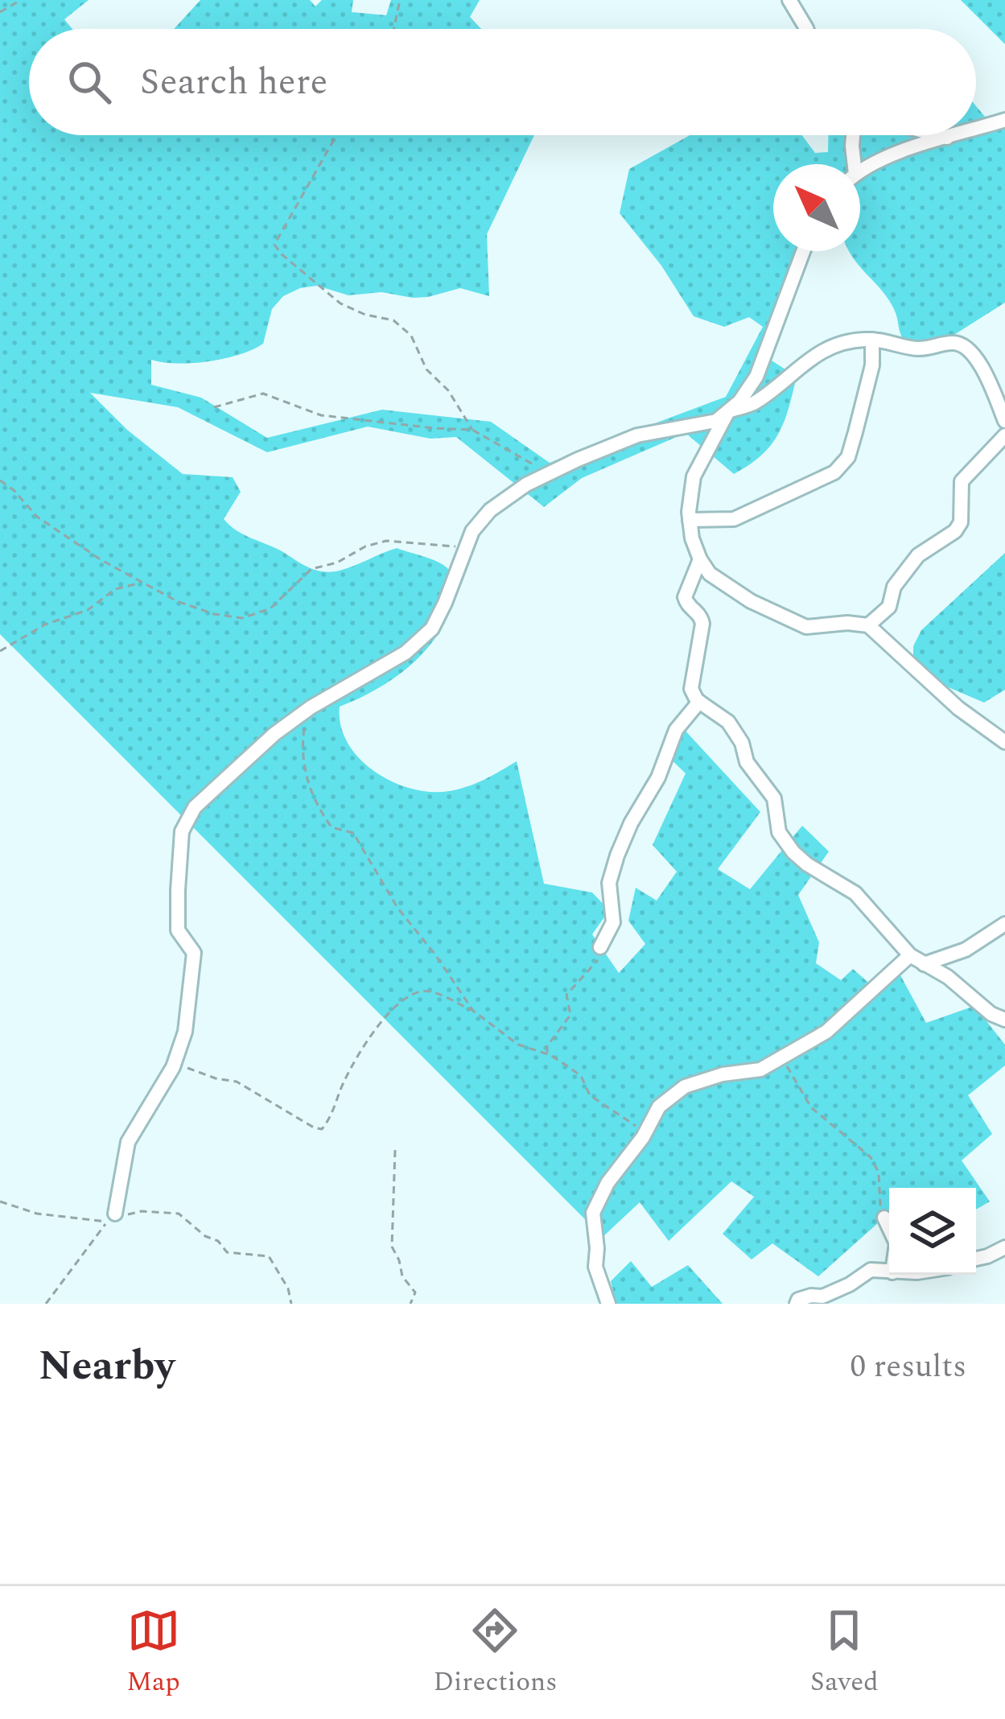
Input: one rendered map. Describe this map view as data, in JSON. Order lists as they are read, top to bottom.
{
  "north": "top left",
  "page": {
    "search": "Search here",
    "heading": ["Nearby", "0 results"],
    "nav": ["Map", "Directions", "Saved"]
  }
}
